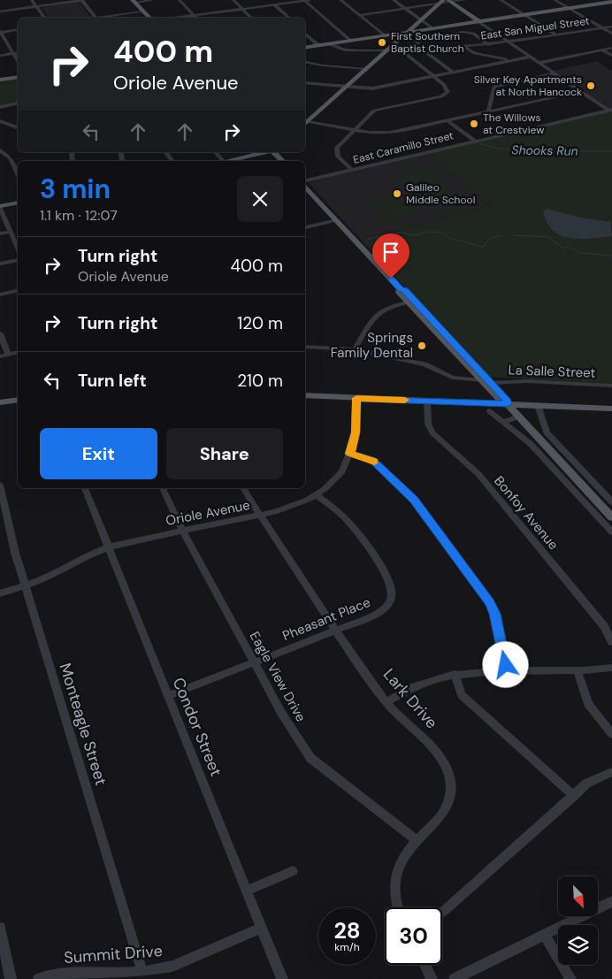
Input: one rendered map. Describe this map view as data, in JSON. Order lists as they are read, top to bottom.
{
  "streets": {
    "street": [
      "East San Miguel Street",
      "East Caramillo Street",
      "La Salle Street",
      "Oriole Avenue",
      "Bonfoy Avenue",
      "Pheasant Place",
      "Eagle View Drive",
      "Lark Drive",
      "Monteagle Street",
      "Condor Street",
      "Summit Drive"
    ]
  },
  "crossings": [
    ["Oriole Avenue", "Pheasant Place"],
    ["Oriole Avenue", "Eagle View Drive"],
    ["Oriole Avenue", "Lark Drive"],
    ["Oriole Avenue", "Monteagle Street"],
    ["Oriole Avenue", "Condor Street"],
    ["Pheasant Place", "Eagle View Drive"],
    ["Pheasant Place", "Lark Drive"],
    ["Pheasant Place", "Condor Street"],
    ["Eagle View Drive", "Lark Drive"],
    ["Monteagle Street", "Summit Drive"],
    ["Condor Street", "Summit Drive"]
  ],
  "water": ["Shooks Run"],
  "places": [
    "First Southern Baptist Church",
    "Silver Key Apartments at North Hancock",
    "The Willows at Crestview",
    "Galileo Middle School",
    "Springs Family Dental"
  ],
  "north": "bottom right",
  "page": {
    "turn": ["400 m", "Oriole Avenue"],
    "heading": ["3 min", "1.1 km · 12:07"],
    "list": [
      {
        "name": "Turn right",
        "note": "Oriole Avenue",
        "value": "400 m"
      },
      {
        "name": "Turn right",
        "value": "120 m"
      },
      {
        "name": "Turn left",
        "value": "210 m"
      }
    ],
    "buttons": ["Exit", "Share"],
    "speed": "28 km/h",
    "limit": "30"
  }
}
